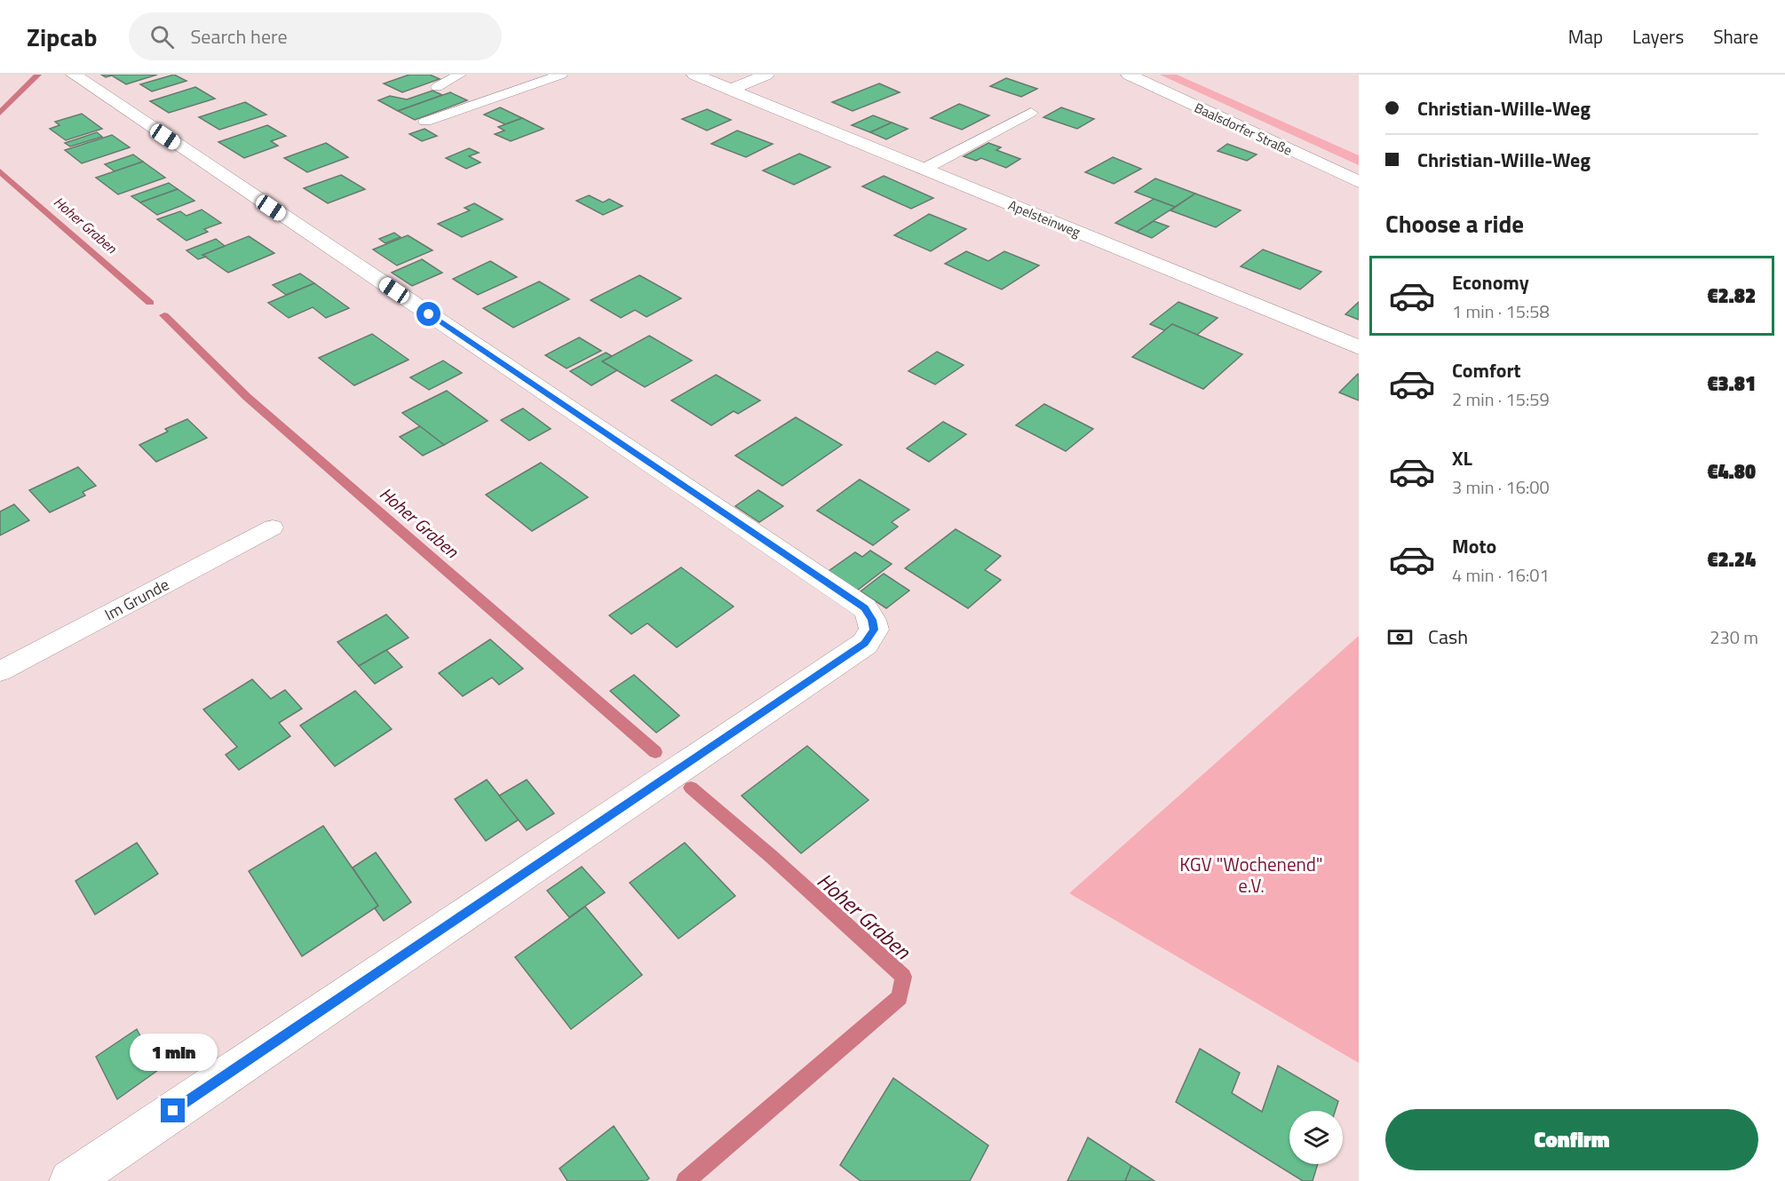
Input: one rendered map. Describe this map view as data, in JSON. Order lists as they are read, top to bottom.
{
  "streets": {
    "street": ["Baalsdorfer Straße", "Apelsteinweg"],
    "lane": ["Im Grunde"]
  },
  "water": ["Hoher Graben"],
  "parks": ["KGV \"Wochenend\" e.V."],
  "page": {
    "header": "Zipcab",
    "search": "Search here",
    "nav": ["Map", "Layers", "Share"],
    "banner": ["Christian-Wille-Weg", "Christian-Wille-Weg"],
    "heading": "Choose a ride",
    "list": [
      {
        "name": "Economy",
        "note": "1 min · 15:58",
        "value": "€2.82"
      },
      {
        "name": "Comfort",
        "note": "2 min · 15:59",
        "value": "€3.81"
      },
      {
        "name": "XL",
        "note": "3 min · 16:00",
        "value": "€4.80"
      },
      {
        "name": "Moto",
        "note": "4 min · 16:01",
        "value": "€2.24"
      }
    ],
    "pay": ["Cash", "230 m"],
    "bubble": "1 min",
    "buttons": "Confirm"
  }
}
